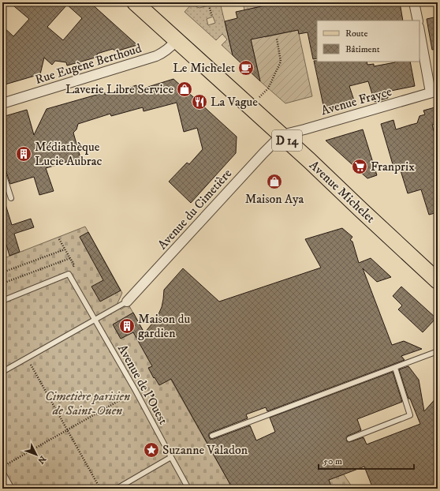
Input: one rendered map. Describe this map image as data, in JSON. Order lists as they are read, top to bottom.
{
  "streets": {
    "main road": ["D 14", "Avenue Michelet"],
    "street": ["Rue Eugène Berthoud", "Avenue Frayce", "Avenue du Cimetière"],
    "lane": ["Avenue de l'Ouest"]
  },
  "crossings": [
    ["Rue Eugène Berthoud", "Avenue Michelet"],
    ["Avenue Frayce", "Avenue Michelet"],
    ["Avenue Frayce", "Avenue du Cimetière"],
    ["Avenue Michelet", "Avenue du Cimetière"]
  ],
  "parks": ["Cimetière parisien de Saint-Ouen"],
  "places": {
    "cafe": ["Le Michelet"],
    "shop": ["Laverie Libre Service", "Maison Aya"],
    "restaurant": ["La Vague"],
    "building": ["Médiathèque Lucie Aubrac", "Maison du gardien"],
    "supermarket": ["Franprix"],
    "place": ["Suzanne Valadon"]
  },
  "legend": ["Route", "Bâtiment"],
  "scale_bar": "50 m",
  "north": "bottom right"
}
